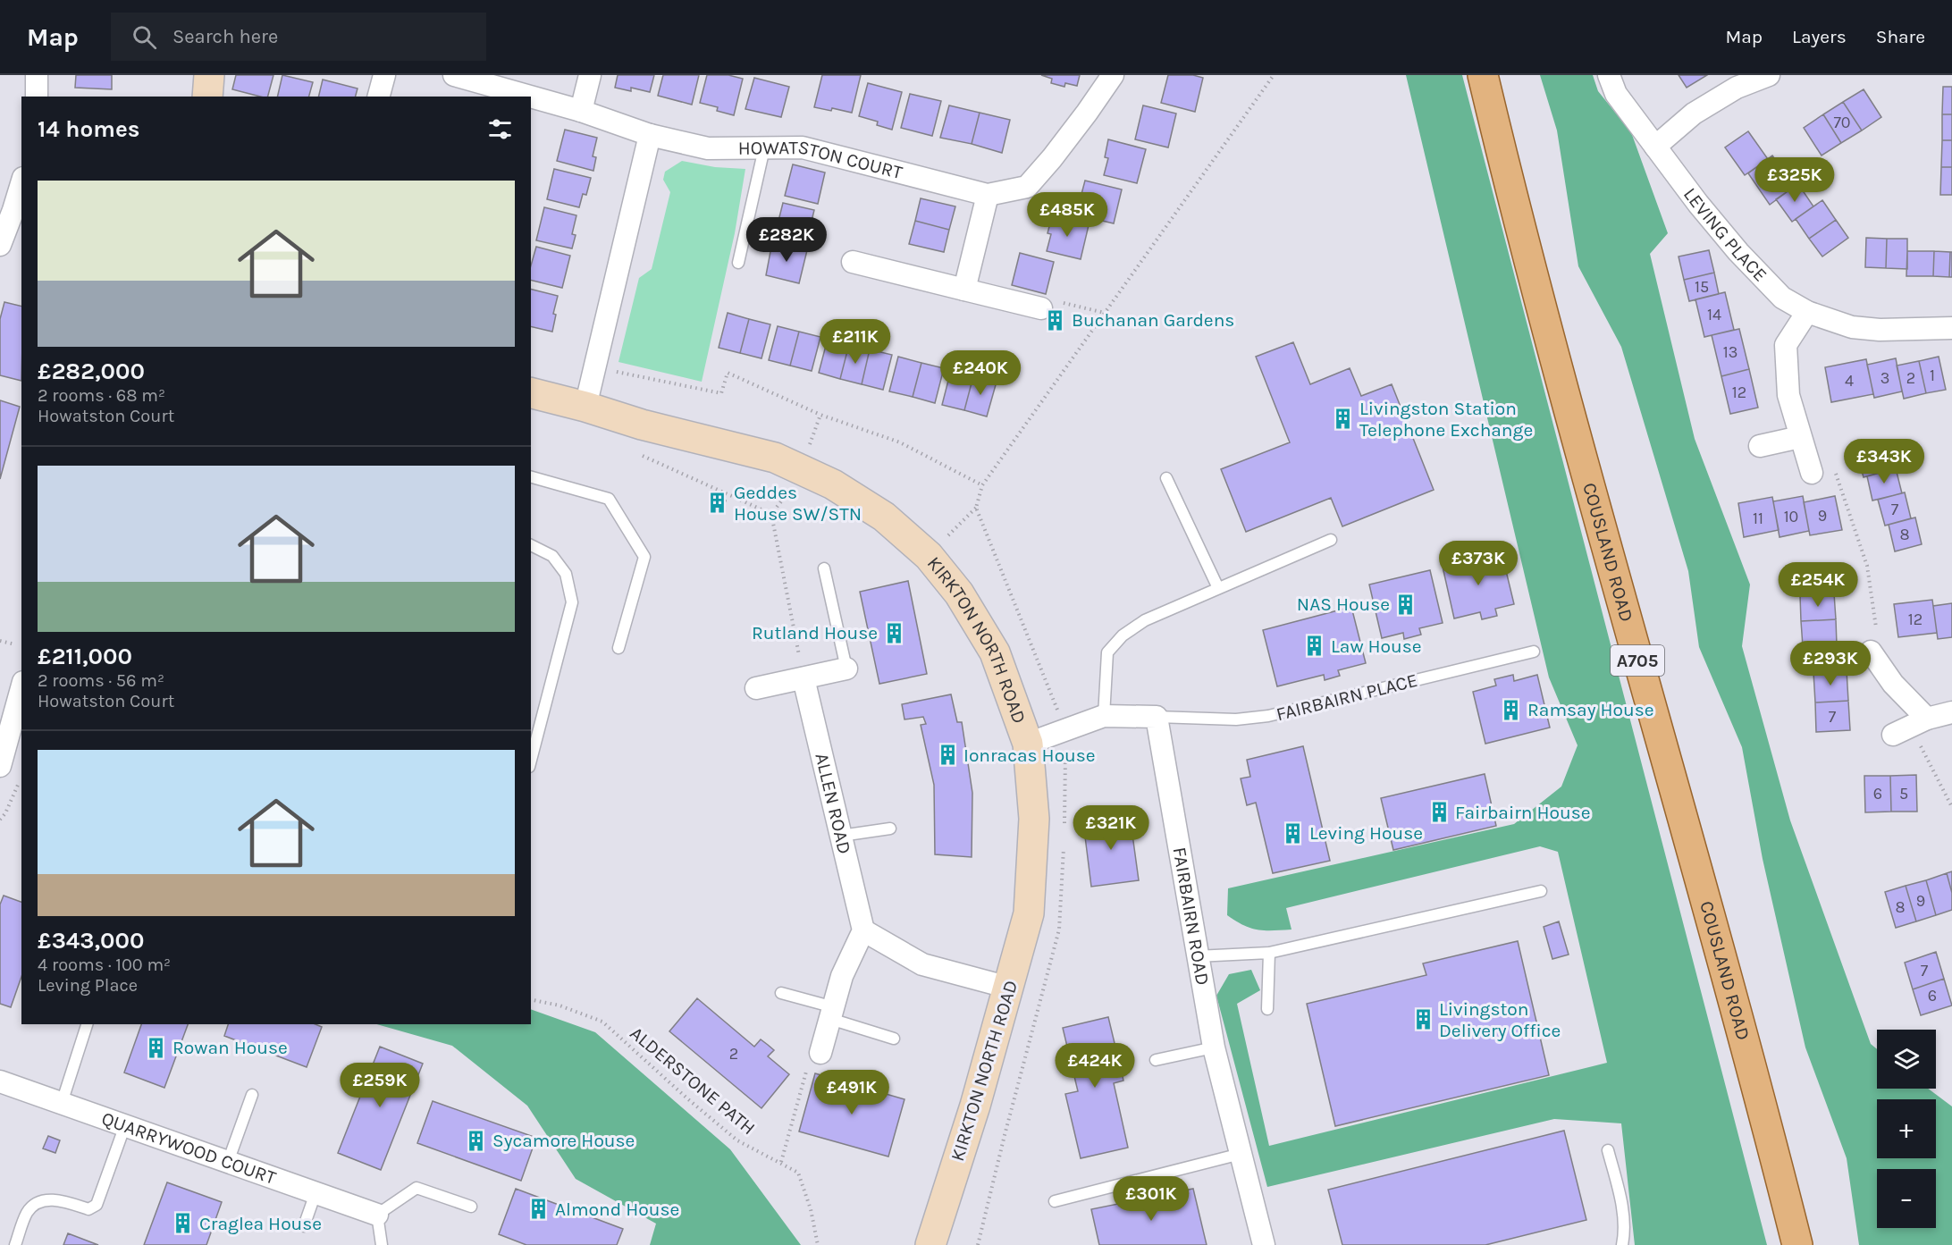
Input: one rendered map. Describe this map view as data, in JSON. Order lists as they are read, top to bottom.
{
  "streets": {
    "main road": ["COUSLAND ROAD", "KIRKTON NORTH ROAD", "A705"],
    "street": [
      "HOWATSTON COURT",
      "LEVING PLACE",
      "ALLEN ROAD",
      "FAIRBAIRN ROAD",
      "QUARRYWOOD COURT"
    ],
    "lane": ["FAIRBAIRN PLACE"],
    "path": ["ALDERSTONE PATH"]
  },
  "crossings": [
    ["FAIRBAIRN PLACE", "FAIRBAIRN ROAD"]
  ],
  "places": {
    "building": [
      "Buchanan Gardens",
      "Livingston Station Telephone Exchange",
      "Geddes House SW/STN",
      "NAS House",
      "Rutland House",
      "Law House",
      "Ramsay House",
      "Ionracas House",
      "Fairbairn House",
      "Leving House",
      "Livingston Delivery Office",
      "Rowan House",
      "Sycamore House",
      "Almond House",
      "Craglea House"
    ]
  },
  "house_numbers": [
    "70",
    "15",
    "14",
    "13",
    "1",
    "3",
    "2",
    "4",
    "12",
    "7",
    "9",
    "10",
    "11",
    "8",
    "12",
    "7",
    "6",
    "5",
    "9",
    "8",
    "7",
    "6",
    "2"
  ],
  "page": {
    "header": "Map",
    "search": "Search here",
    "nav": ["Map", "Layers", "Share"],
    "heading": "14 homes",
    "price": [
      "£325K",
      "£485K",
      "£282K",
      "£211K",
      "£240K",
      "£343K",
      "£373K",
      "£254K",
      "£293K",
      "£321K",
      "£424K",
      "£259K",
      "£491K",
      "£301K"
    ],
    "list": [
      {
        "name": "£282,000",
        "note": "2 rooms · 68 m² · Howatston Court"
      },
      {
        "name": "£211,000",
        "note": "2 rooms · 56 m² · Howatston Court"
      },
      {
        "name": "£343,000",
        "note": "4 rooms · 100 m² · Leving Place"
      }
    ],
    "map_buttons": ["+", "−"]
  }
}
